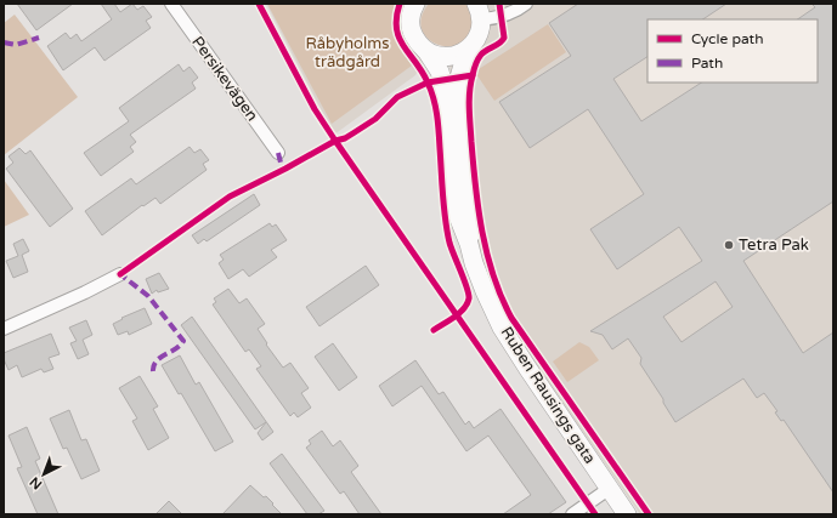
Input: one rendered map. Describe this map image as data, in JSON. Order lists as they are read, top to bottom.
{
  "streets": {
    "main road": ["Ruben Rausings gata"],
    "street": ["Persikevägen"]
  },
  "parks": ["Råbyholms trädgård"],
  "places": ["Tetra Pak"],
  "legend": ["Cycle path", "Path"],
  "north": "bottom left"
}
